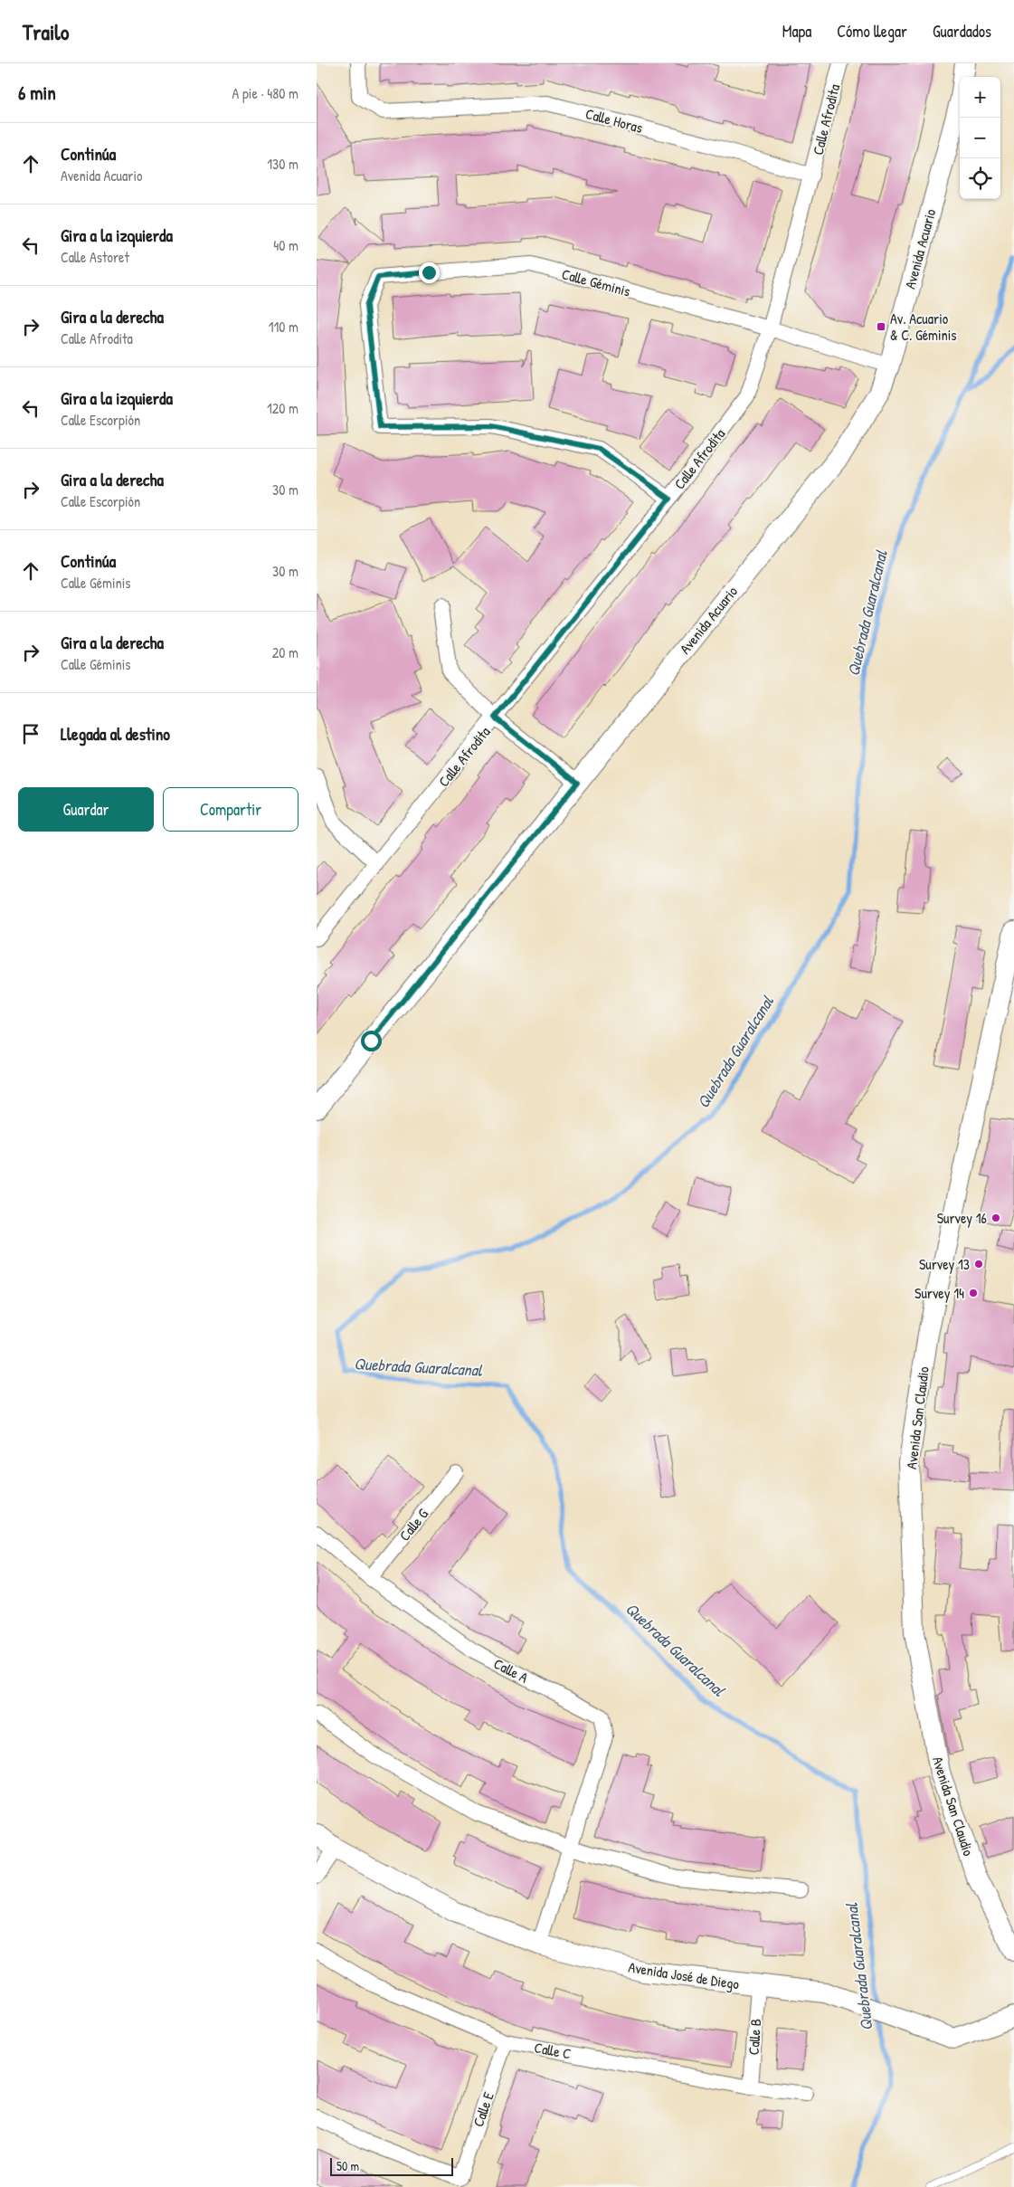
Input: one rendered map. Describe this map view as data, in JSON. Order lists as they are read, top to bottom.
{
  "streets": {
    "street": [
      "Calle Afrodita",
      "Calle Horas",
      "Avenida Acuario",
      "Calle Géminis",
      "Avenida San Claudio",
      "Calle G",
      "Calle A",
      "Avenida José de Diego",
      "Calle B",
      "Calle C",
      "Calle E"
    ]
  },
  "crossings": [
    ["Calle Afrodita", "Calle Horas"],
    ["Calle Afrodita", "Calle Géminis"],
    ["Avenida Acuario", "Calle Géminis"],
    ["Calle G", "Calle A"],
    ["Calle A", "Avenida José de Diego"],
    ["Avenida José de Diego", "Calle B"],
    ["Calle B", "Calle C"],
    ["Calle C", "Calle E"]
  ],
  "water": ["Quebrada Guaralcanal"],
  "places": {
    "transit": ["Av. Acuario & C. Géminis"],
    "other": ["Survey 16", "Survey 13", "Survey 14"]
  },
  "scale_bar": "50 m",
  "page": {
    "header": "Trailo",
    "nav": ["Mapa", "Cómo llegar", "Guardados"],
    "heading": ["6 min", "A pie · 480 m"],
    "map_buttons": ["+", "−"],
    "list": [
      ["Continúa", "Avenida Acuario", "130 m"],
      ["Gira a la izquierda", "Calle Astoret", "40 m"],
      ["Gira a la derecha", "Calle Afrodita", "110 m"],
      ["Gira a la izquierda", "Calle Escorpión", "120 m"],
      ["Gira a la derecha", "Calle Escorpión", "30 m"],
      ["Continúa", "Calle Géminis", "30 m"],
      ["Gira a la derecha", "Calle Géminis", "20 m"],
      "Llegada al destino"
    ],
    "buttons": ["Guardar", "Compartir"],
    "scale": "50 m"
  }
}
